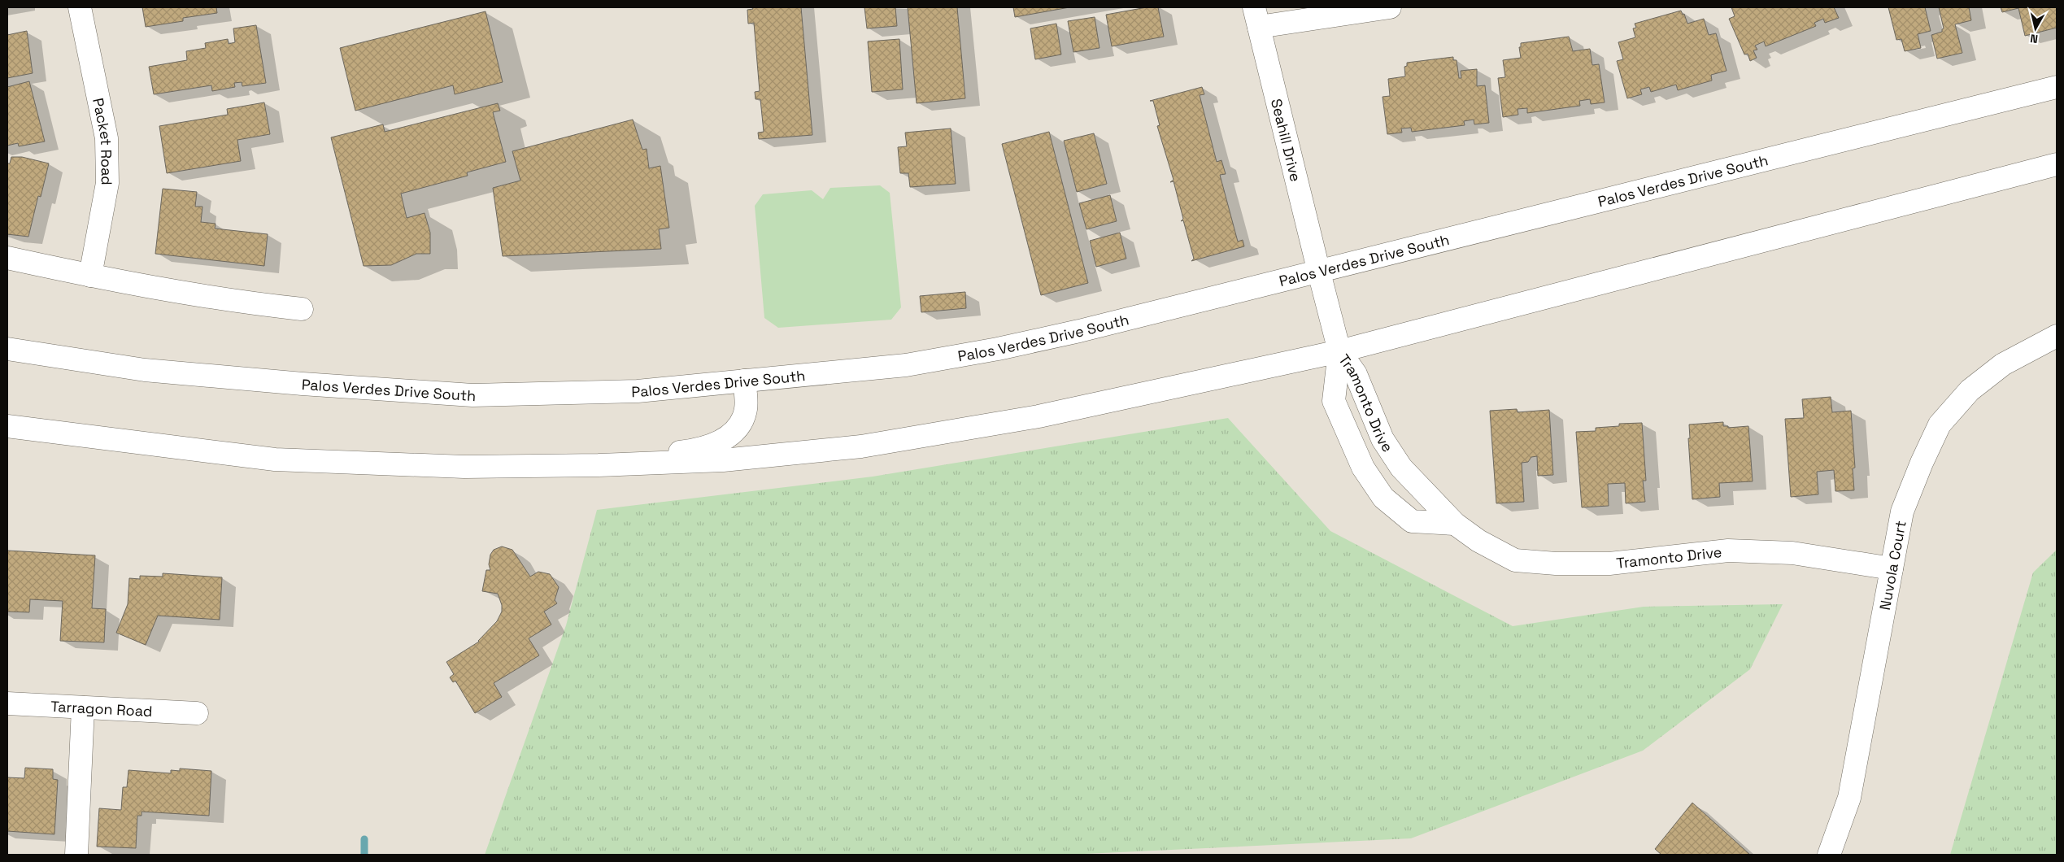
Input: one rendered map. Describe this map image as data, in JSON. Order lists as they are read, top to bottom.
{
  "streets": {
    "main road": [
      "Seahill Drive",
      "Packet Road",
      "Palos Verdes Drive South",
      "Tramonto Drive",
      "Nuvola Court",
      "Tarragon Road"
    ]
  },
  "crossings": [
    ["Seahill Drive", "Palos Verdes Drive South"],
    ["Seahill Drive", "Tramonto Drive"],
    ["Tramonto Drive", "Nuvola Court"]
  ],
  "north": "bottom"
}
